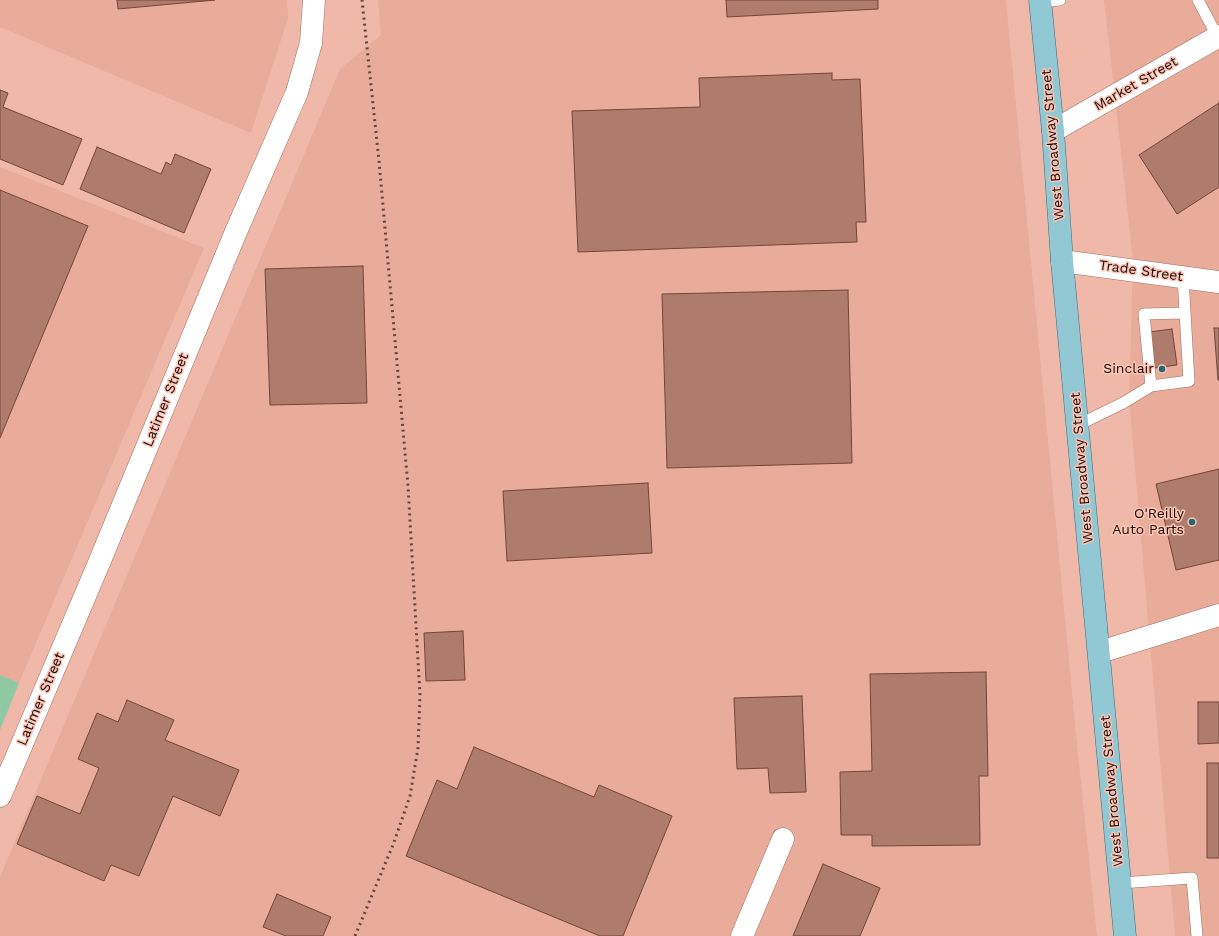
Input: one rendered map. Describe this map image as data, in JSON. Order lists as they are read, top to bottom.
{
  "streets": {
    "main road": ["West Broadway Street"],
    "street": ["Market Street", "Trade Street", "Latimer Street"]
  },
  "crossings": [
    ["Market Street", "West Broadway Street"],
    ["West Broadway Street", "Trade Street"]
  ],
  "places": ["Sinclair", "O'Reilly Auto Parts"]
}
